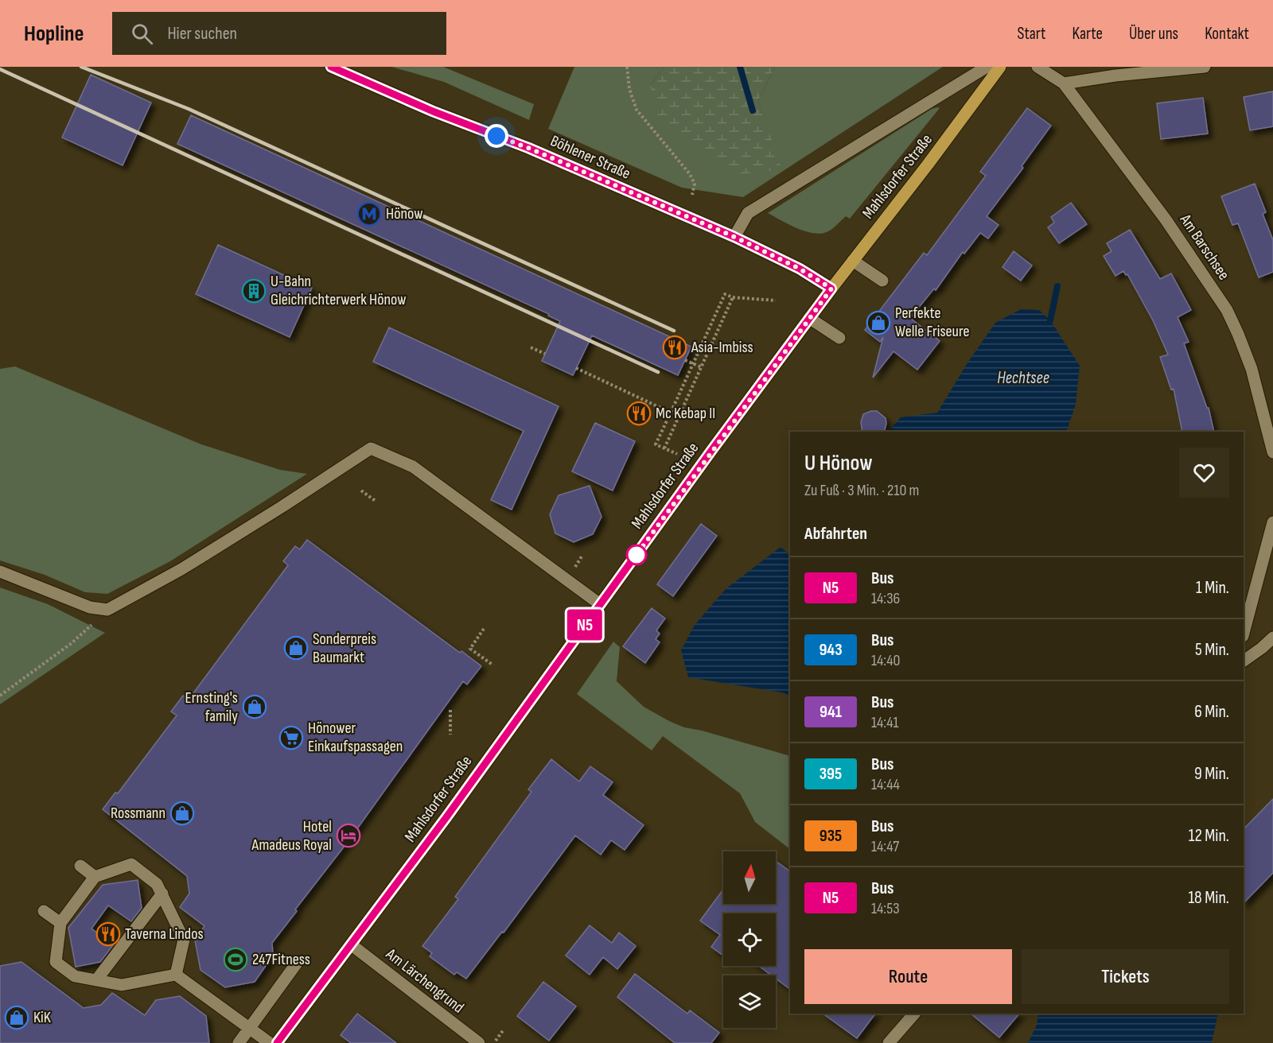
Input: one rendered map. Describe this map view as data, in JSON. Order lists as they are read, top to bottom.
{
  "streets": {
    "main road": ["Mahlsdorfer Straße"],
    "street": ["Böhlener Straße", "Am Barschsee", "Am Lärchengrund"]
  },
  "crossings": [
    ["Böhlener Straße", "Mahlsdorfer Straße"],
    ["Mahlsdorfer Straße", "Am Lärchengrund"]
  ],
  "water": ["Hechtsee"],
  "places": {
    "metro station": ["Hönow"],
    "building": ["U-Bahn Gleichrichterwerk Hönow"],
    "shop": [
      "Perfekte Welle Friseure",
      "Sonderpreis Baumarkt",
      "Ernsting's family",
      "Rossmann",
      "KiK"
    ],
    "restaurant": ["Asia-Imbiss", "Mc Kebap II", "Taverna Lindos"],
    "supermarket": ["Hönower Einkaufspassagen"],
    "hotel": ["Hotel Amadeus Royal"],
    "sports": ["247Fitness"]
  },
  "lines": ["bus line N5"],
  "north": "top",
  "page": {
    "header": "Hopline",
    "search": "Hier suchen",
    "nav": [
      "Start",
      "Karte",
      "Über uns",
      "Kontakt"
    ],
    "on_map": "N5",
    "heading": [
      ["U Hönow", "Zu Fuß · 3 Min. · 210 m"],
      "Abfahrten"
    ],
    "list": [
      {
        "mark": "N5",
        "name": "Bus",
        "note": "14:36",
        "value": "1 Min."
      },
      {
        "mark": "943",
        "name": "Bus",
        "note": "14:40",
        "value": "5 Min."
      },
      {
        "mark": "941",
        "name": "Bus",
        "note": "14:41",
        "value": "6 Min."
      },
      {
        "mark": "395",
        "name": "Bus",
        "note": "14:44",
        "value": "9 Min."
      },
      {
        "mark": "935",
        "name": "Bus",
        "note": "14:47",
        "value": "12 Min."
      },
      {
        "mark": "N5",
        "name": "Bus",
        "note": "14:53",
        "value": "18 Min."
      }
    ],
    "buttons": ["Route", "Tickets"]
  }
}
